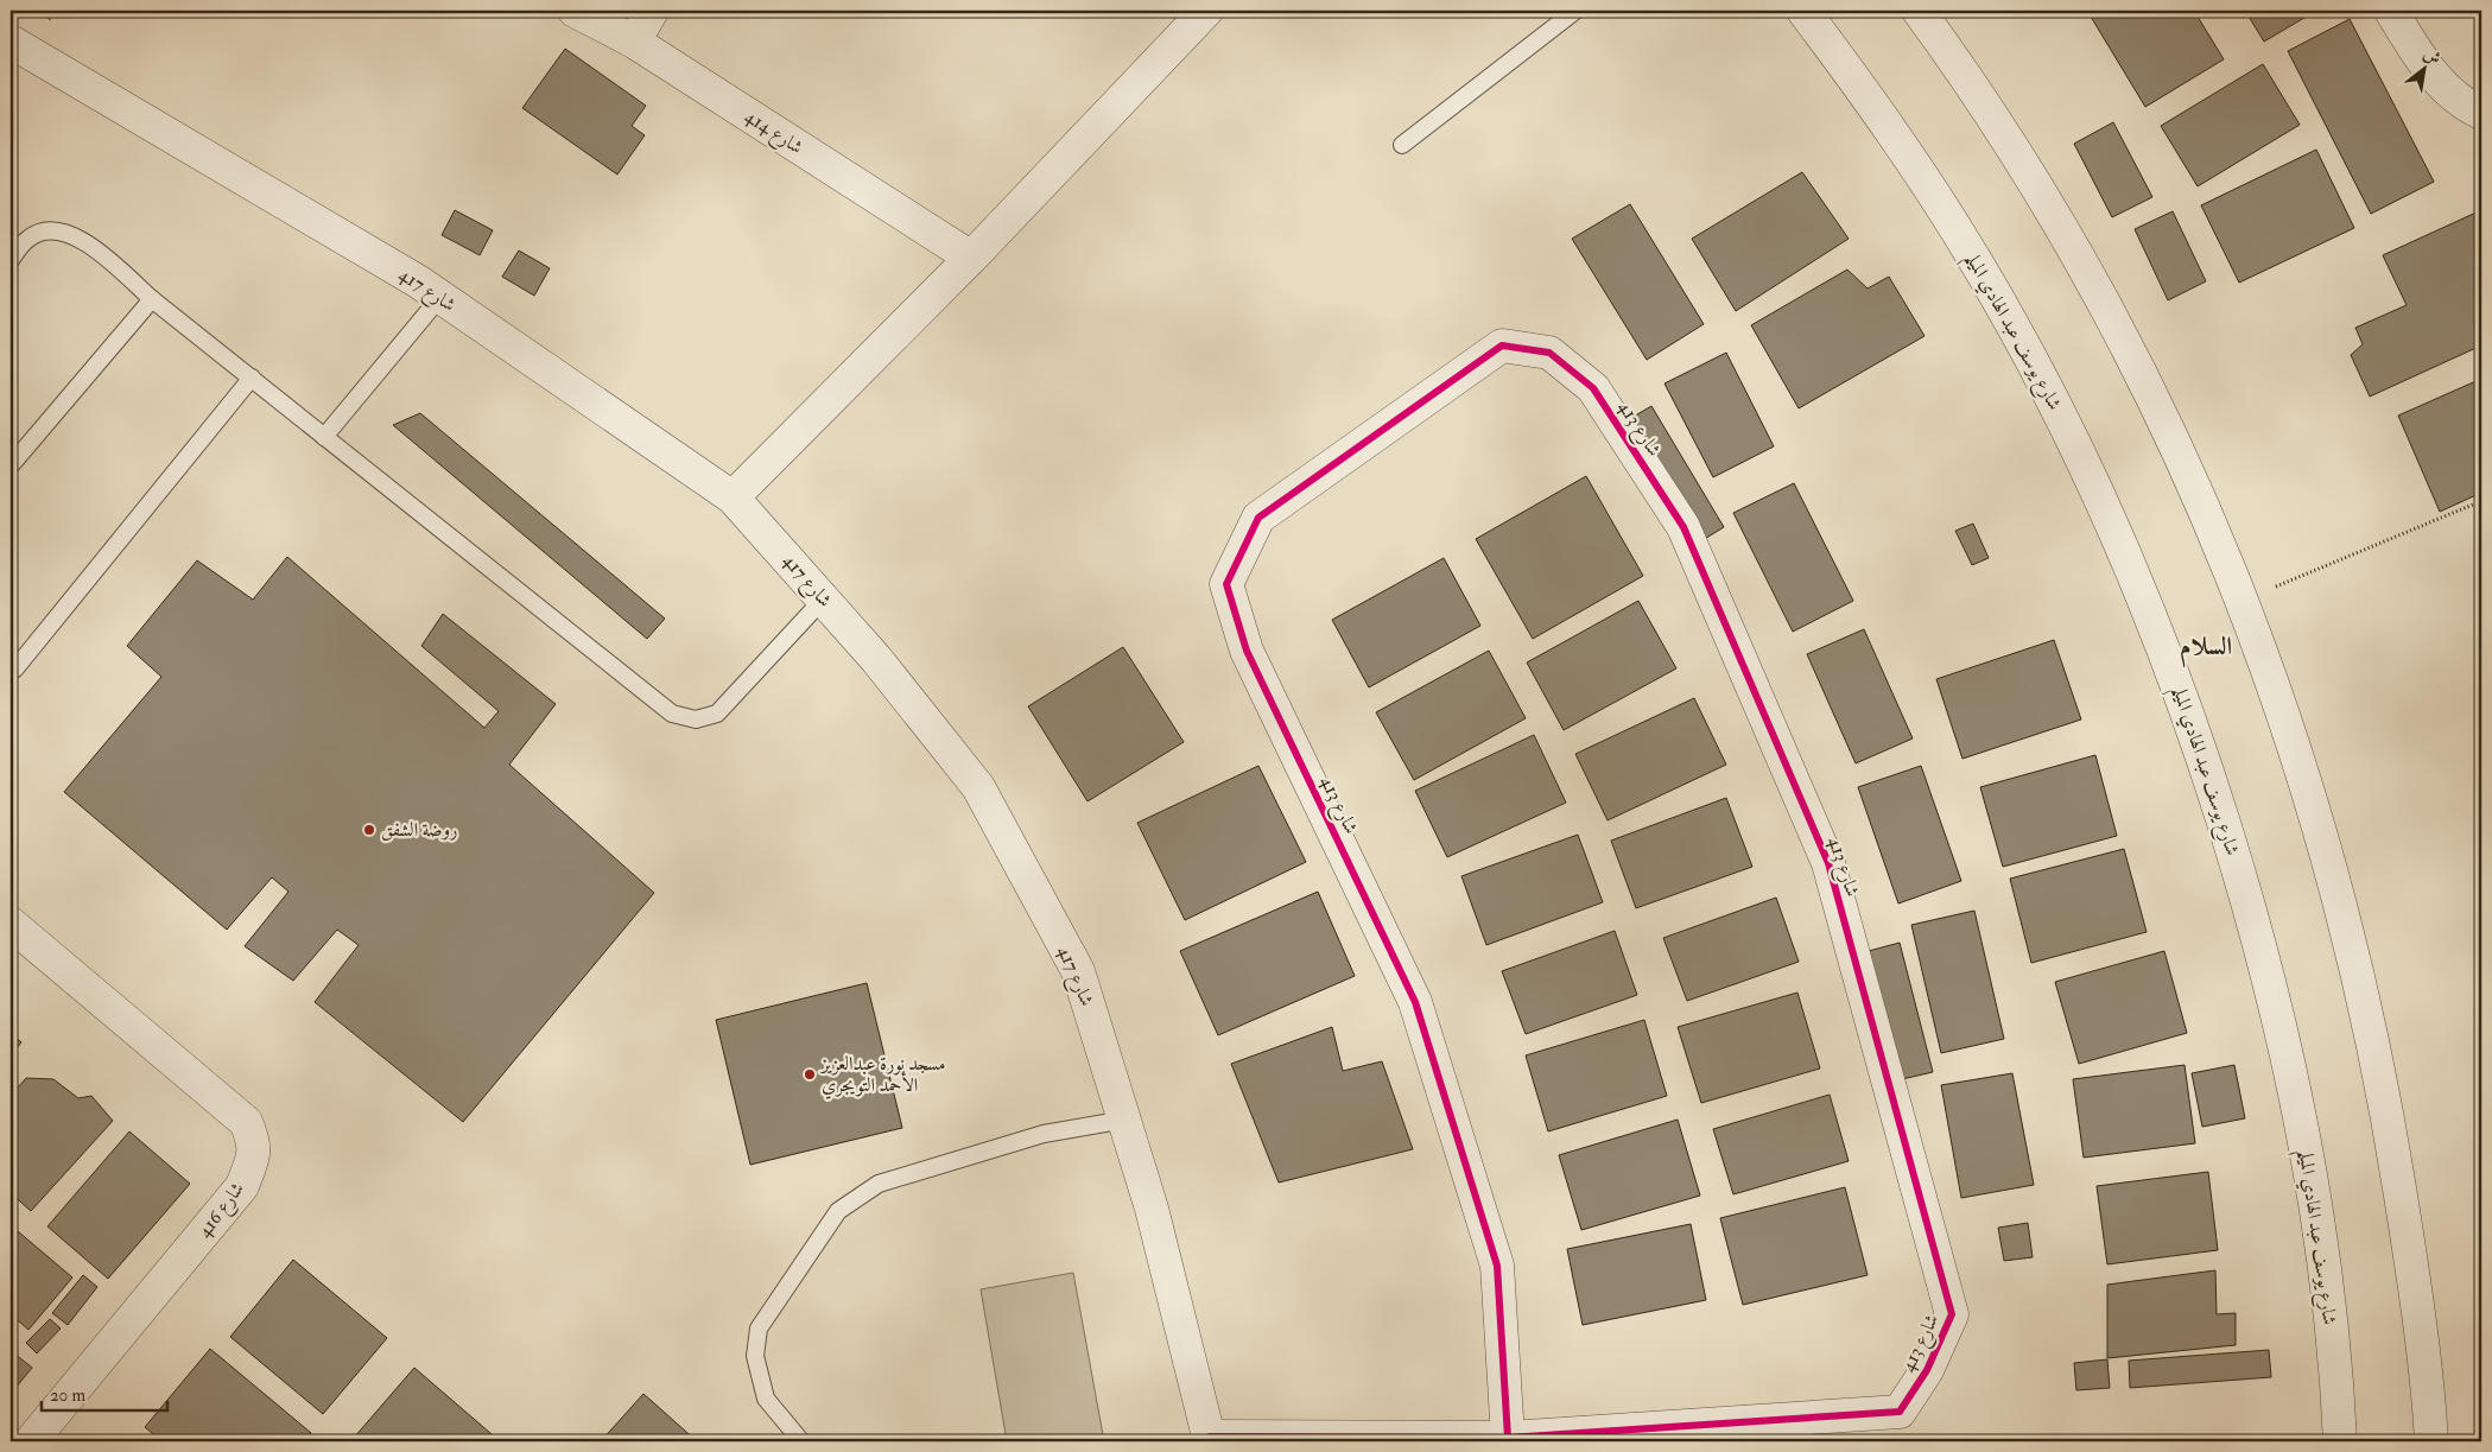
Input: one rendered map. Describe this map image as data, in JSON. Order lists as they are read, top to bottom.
{
  "streets": {
    "street": [
      "شارع 414",
      "شارع 417",
      "شارع يوسف عبد الهادي الميلم",
      "شارع 413",
      "شارع 416"
    ]
  },
  "crossings": [
    ["شارع 417", "شارع 413"]
  ],
  "districts": ["السلام"],
  "places": ["روضة الشفق", "مسجد نورة عبدالعزيز الأحمد التويجري"],
  "scale_bar": "20 m",
  "north": "top right"
}
